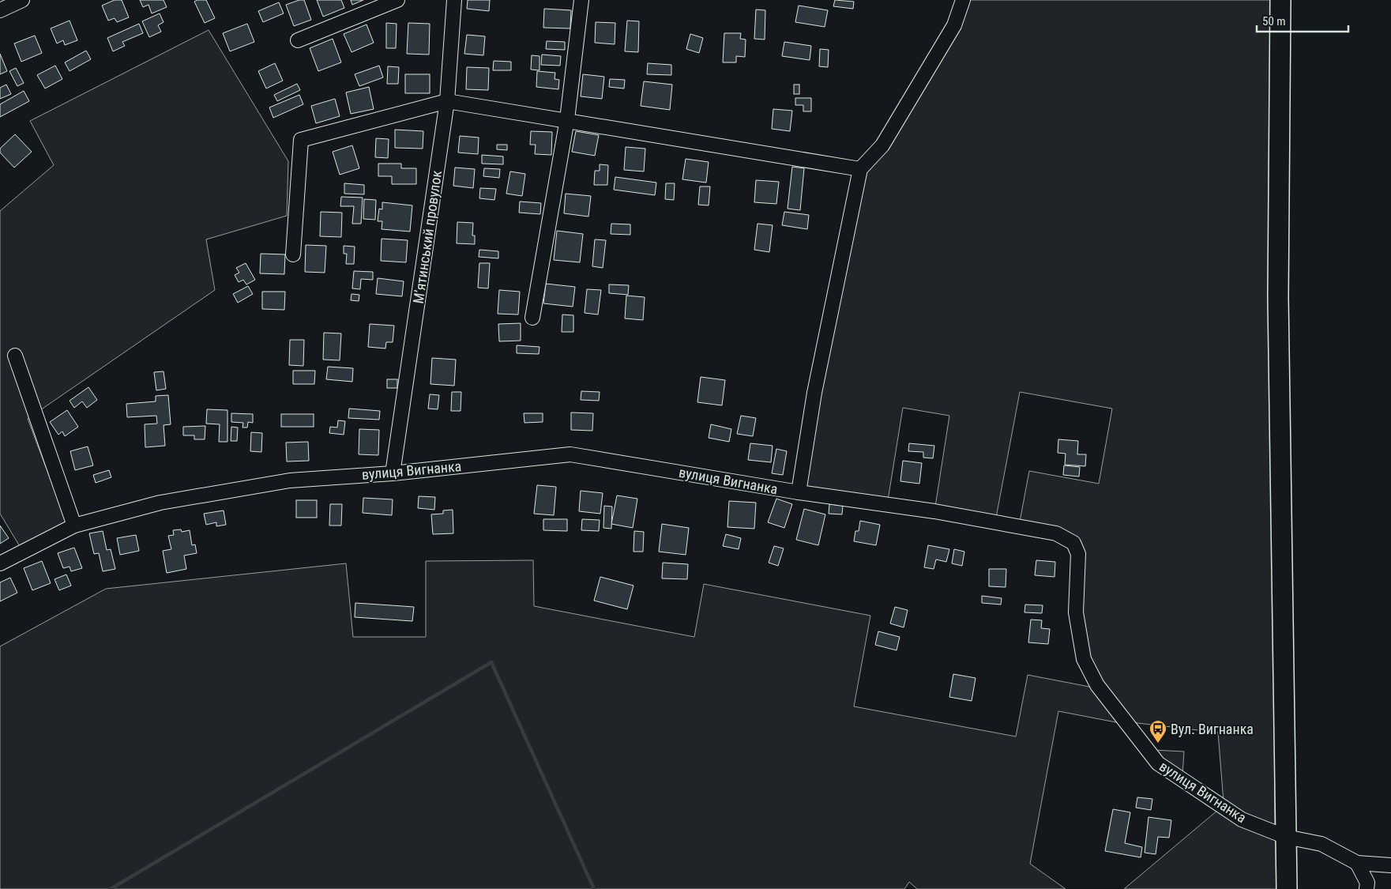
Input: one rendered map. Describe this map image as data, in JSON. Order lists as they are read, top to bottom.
{
  "streets": {
    "street": ["Мʼятинський провулок", "вулиця Вигнанка"]
  },
  "crossings": [
    ["Мʼятинський провулок", "вулиця Вигнанка"]
  ],
  "places": {
    "bus stop": ["Вул. Вигнанка"]
  },
  "scale_bar": "50 m"
}
